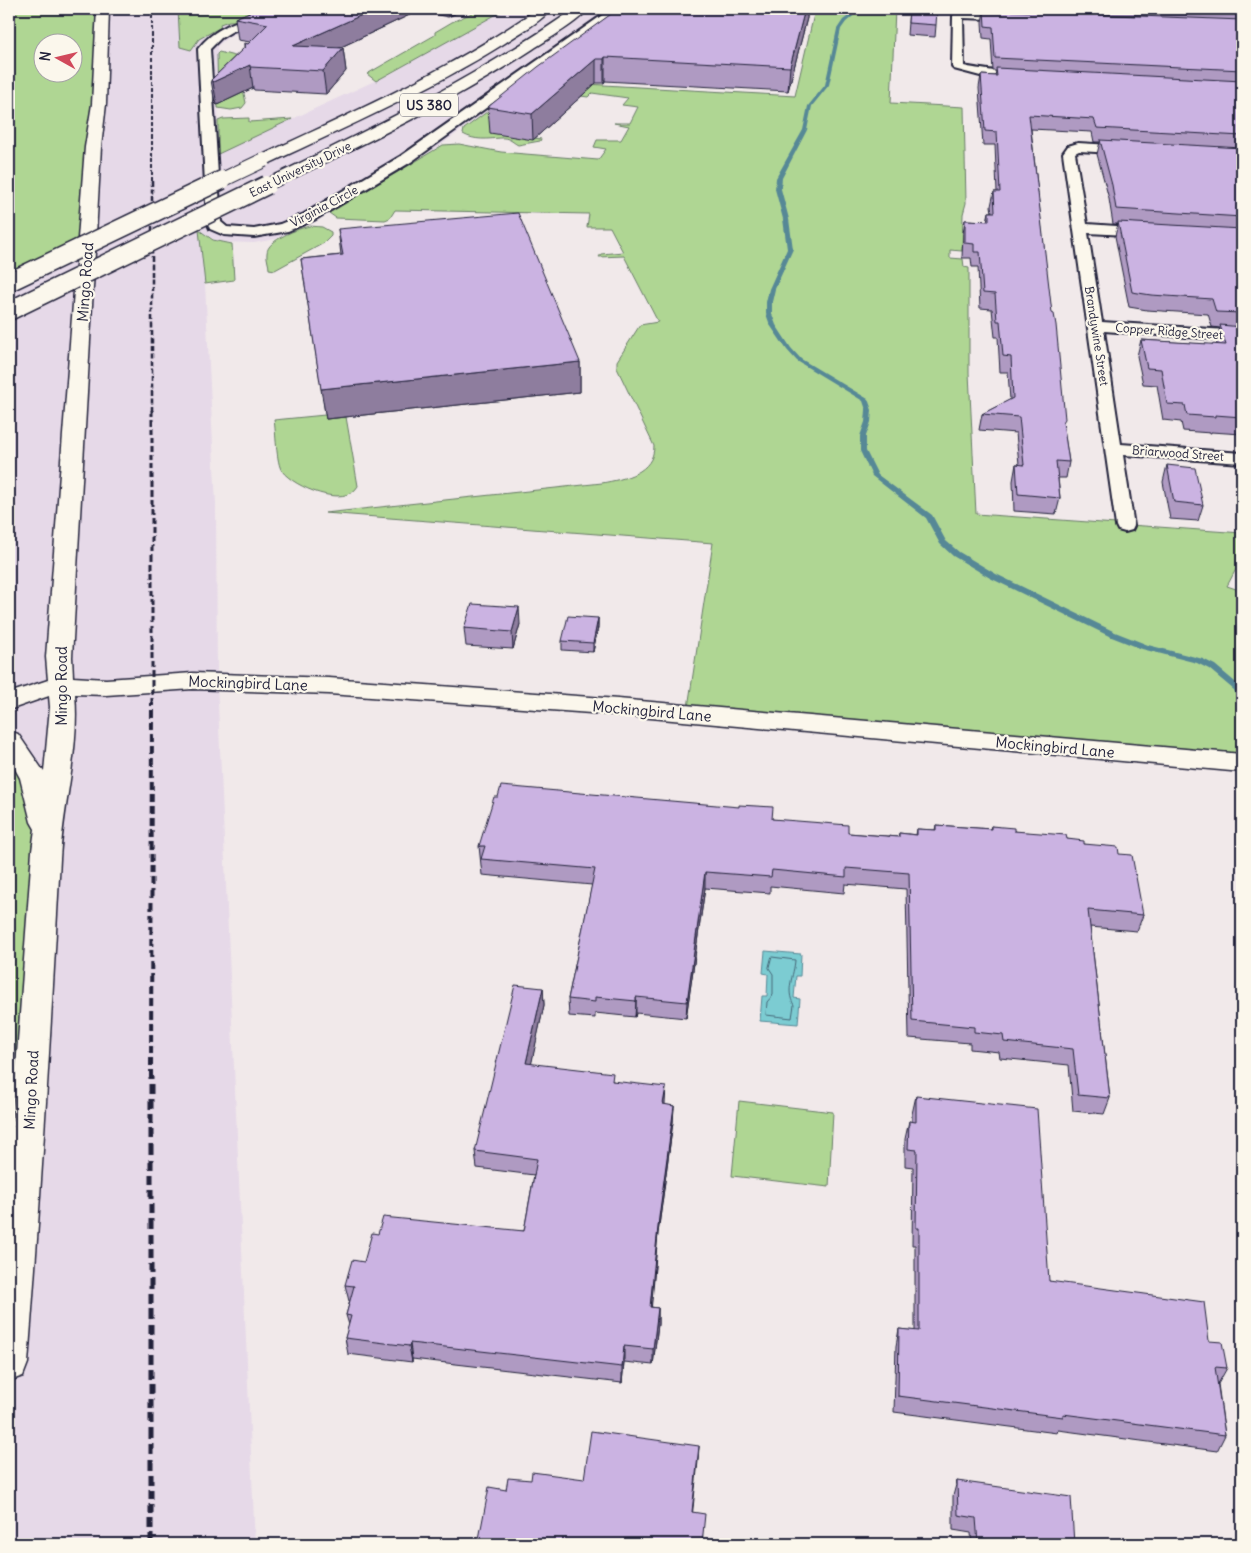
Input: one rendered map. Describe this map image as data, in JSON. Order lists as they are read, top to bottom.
{
  "streets": {
    "street": [
      "US 380",
      "East University Drive",
      "Virginia Circle",
      "Mingo Road",
      "Copper Ridge Street",
      "Brandywine Street",
      "Briarwood Street",
      "Mockingbird Lane"
    ]
  },
  "crossings": [
    ["Mingo Road", "Mockingbird Lane"],
    ["Copper Ridge Street", "Brandywine Street"],
    ["Brandywine Street", "Briarwood Street"]
  ],
  "north": "left"
}
